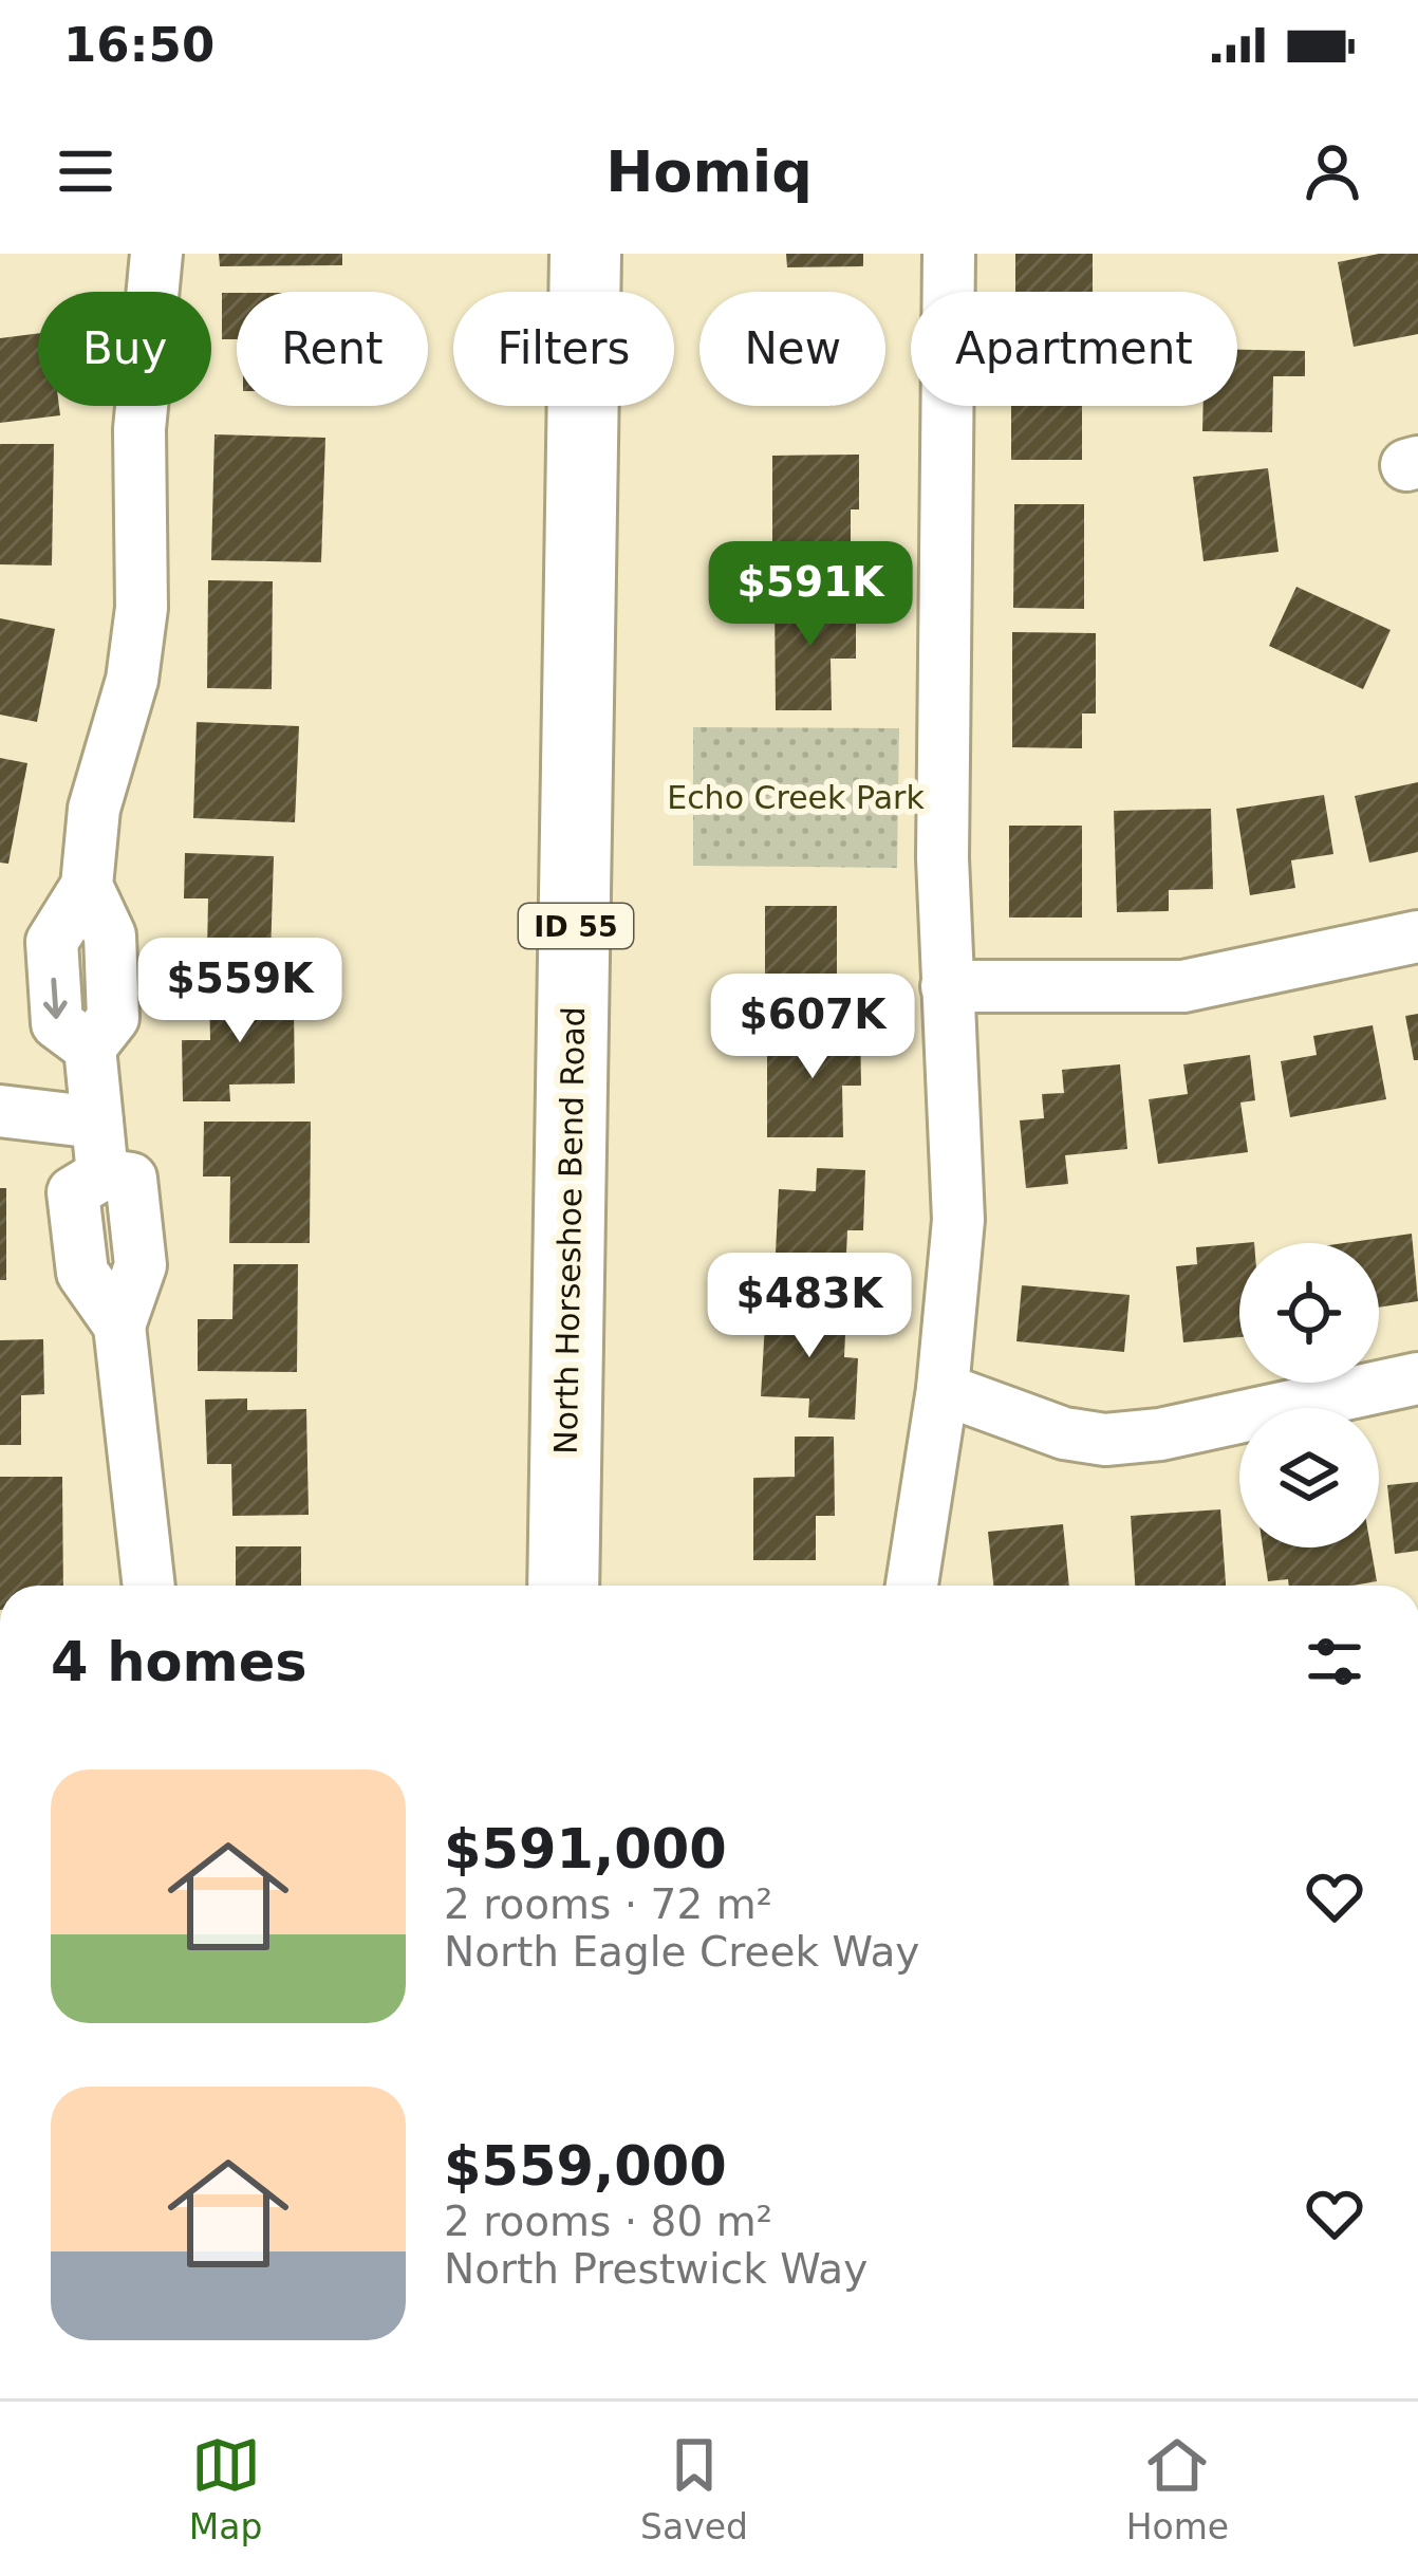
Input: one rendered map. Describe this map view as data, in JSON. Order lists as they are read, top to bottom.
{
  "streets": {
    "highway": ["ID 55", "North Horseshoe Bend Road"]
  },
  "parks": ["Echo Creek Park"],
  "page": {
    "status": "16:50",
    "header": "Homiq",
    "chip": [
      "Buy",
      "Rent",
      "Filters",
      "New",
      "Apartment"
    ],
    "price": [
      "$591K",
      "$559K",
      "$607K",
      "$483K"
    ],
    "heading": "4 homes",
    "list": [
      {
        "name": "$591,000",
        "note": "2 rooms · 72 m² · North Eagle Creek Way"
      },
      {
        "name": "$559,000",
        "note": "2 rooms · 80 m² · North Prestwick Way"
      }
    ],
    "tabs": ["Map", "Saved", "Home"]
  }
}
